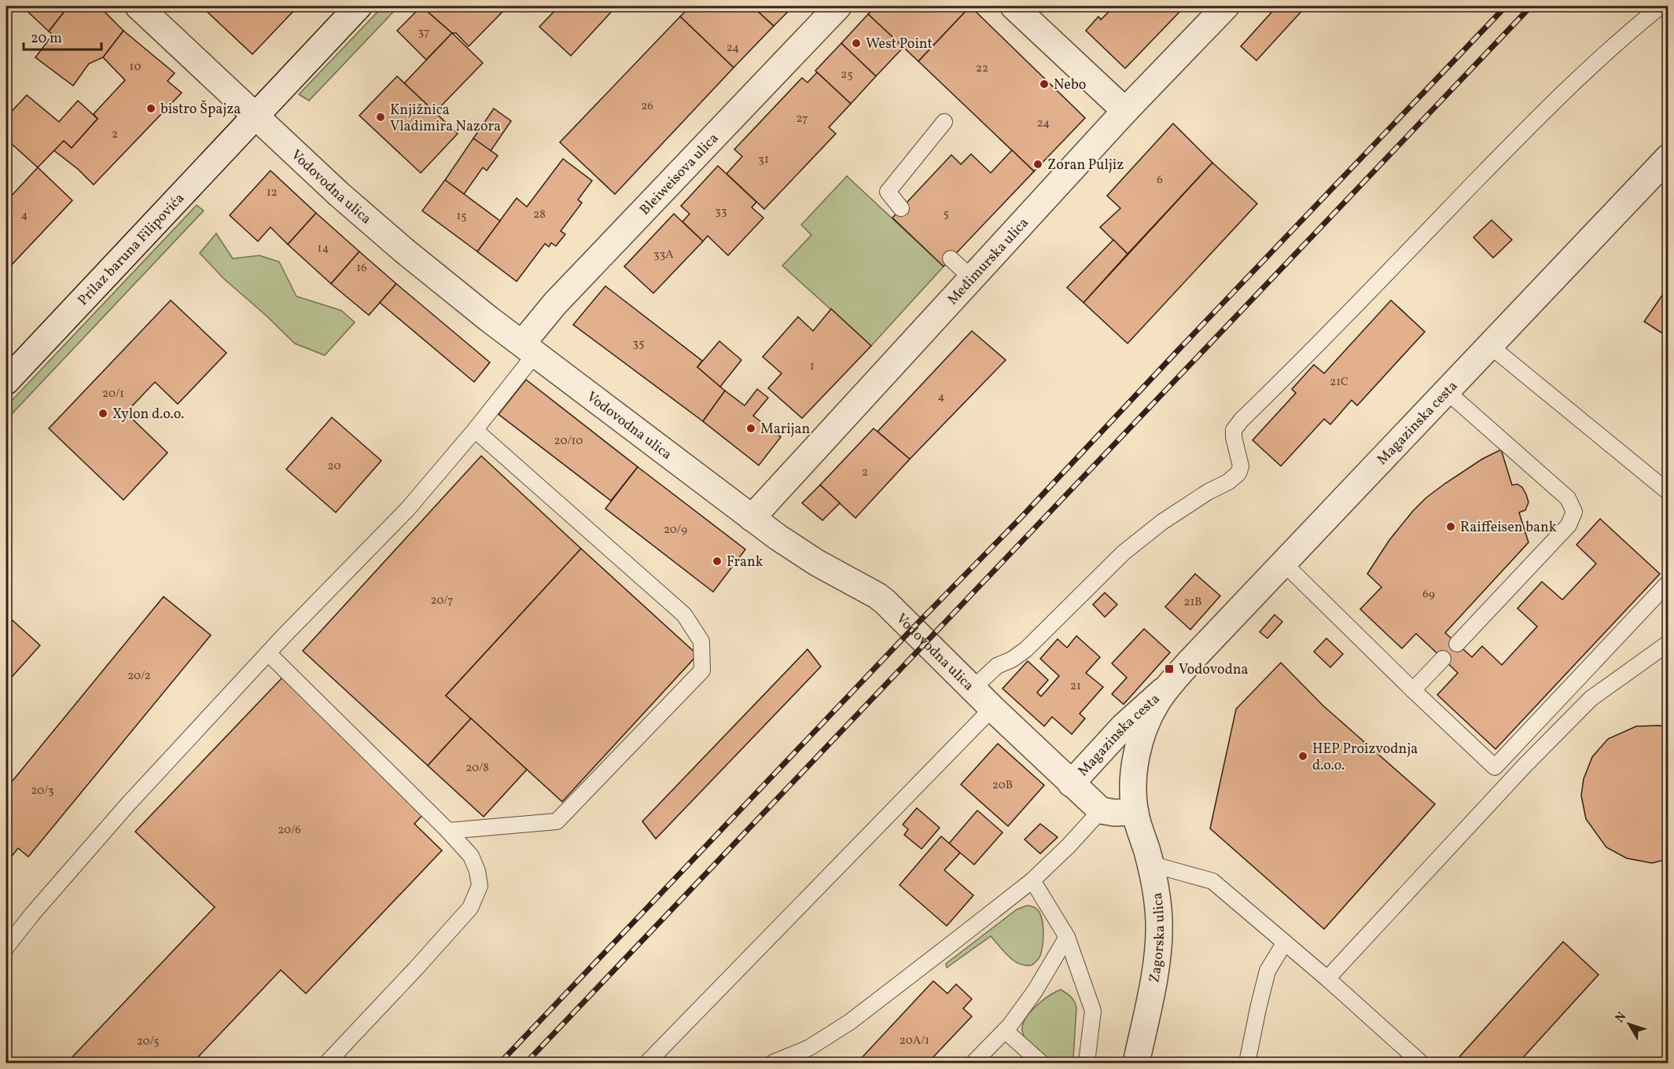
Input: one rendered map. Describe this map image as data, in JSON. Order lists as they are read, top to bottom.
{
  "streets": {
    "street": [
      "Bleiweisova ulica",
      "Vodovodna ulica",
      "Prilaz baruna Filipovića",
      "Međimurska ulica",
      "Magazinska cesta",
      "Zagorska ulica"
    ]
  },
  "crossings": [
    ["Bleiweisova ulica", "Vodovodna ulica"],
    ["Vodovodna ulica", "Prilaz baruna Filipovića"],
    ["Vodovodna ulica", "Međimurska ulica"],
    ["Vodovodna ulica", "Magazinska cesta"],
    ["Magazinska cesta", "Zagorska ulica"]
  ],
  "places": {
    "other": [
      "West Point",
      "Nebo",
      "bistro Špajza",
      "Knjižnica Vladimira Nazora",
      "Zoran Puljiz",
      "Xylon d.o.o.",
      "Marijan",
      "Raiffeisen bank",
      "Frank",
      "HEP Proizvodnja d.o.o."
    ],
    "transit": ["Vodovodna"]
  },
  "house_numbers": [
    "37",
    "24",
    "10",
    "22",
    "25",
    "26",
    "27",
    "24",
    "2",
    "31",
    "6",
    "12",
    "33",
    "5",
    "28",
    "4",
    "15",
    "14",
    "33A",
    "16",
    "35",
    "1",
    "21C",
    "20/1",
    "4",
    "20/10",
    "20",
    "2",
    "20/9",
    "69",
    "20/7",
    "21B",
    "20/2",
    "21",
    "20/8",
    "20B",
    "20/3",
    "20/6",
    "20A/1",
    "20/5"
  ],
  "scale_bar": "20 m",
  "north": "top left"
}
